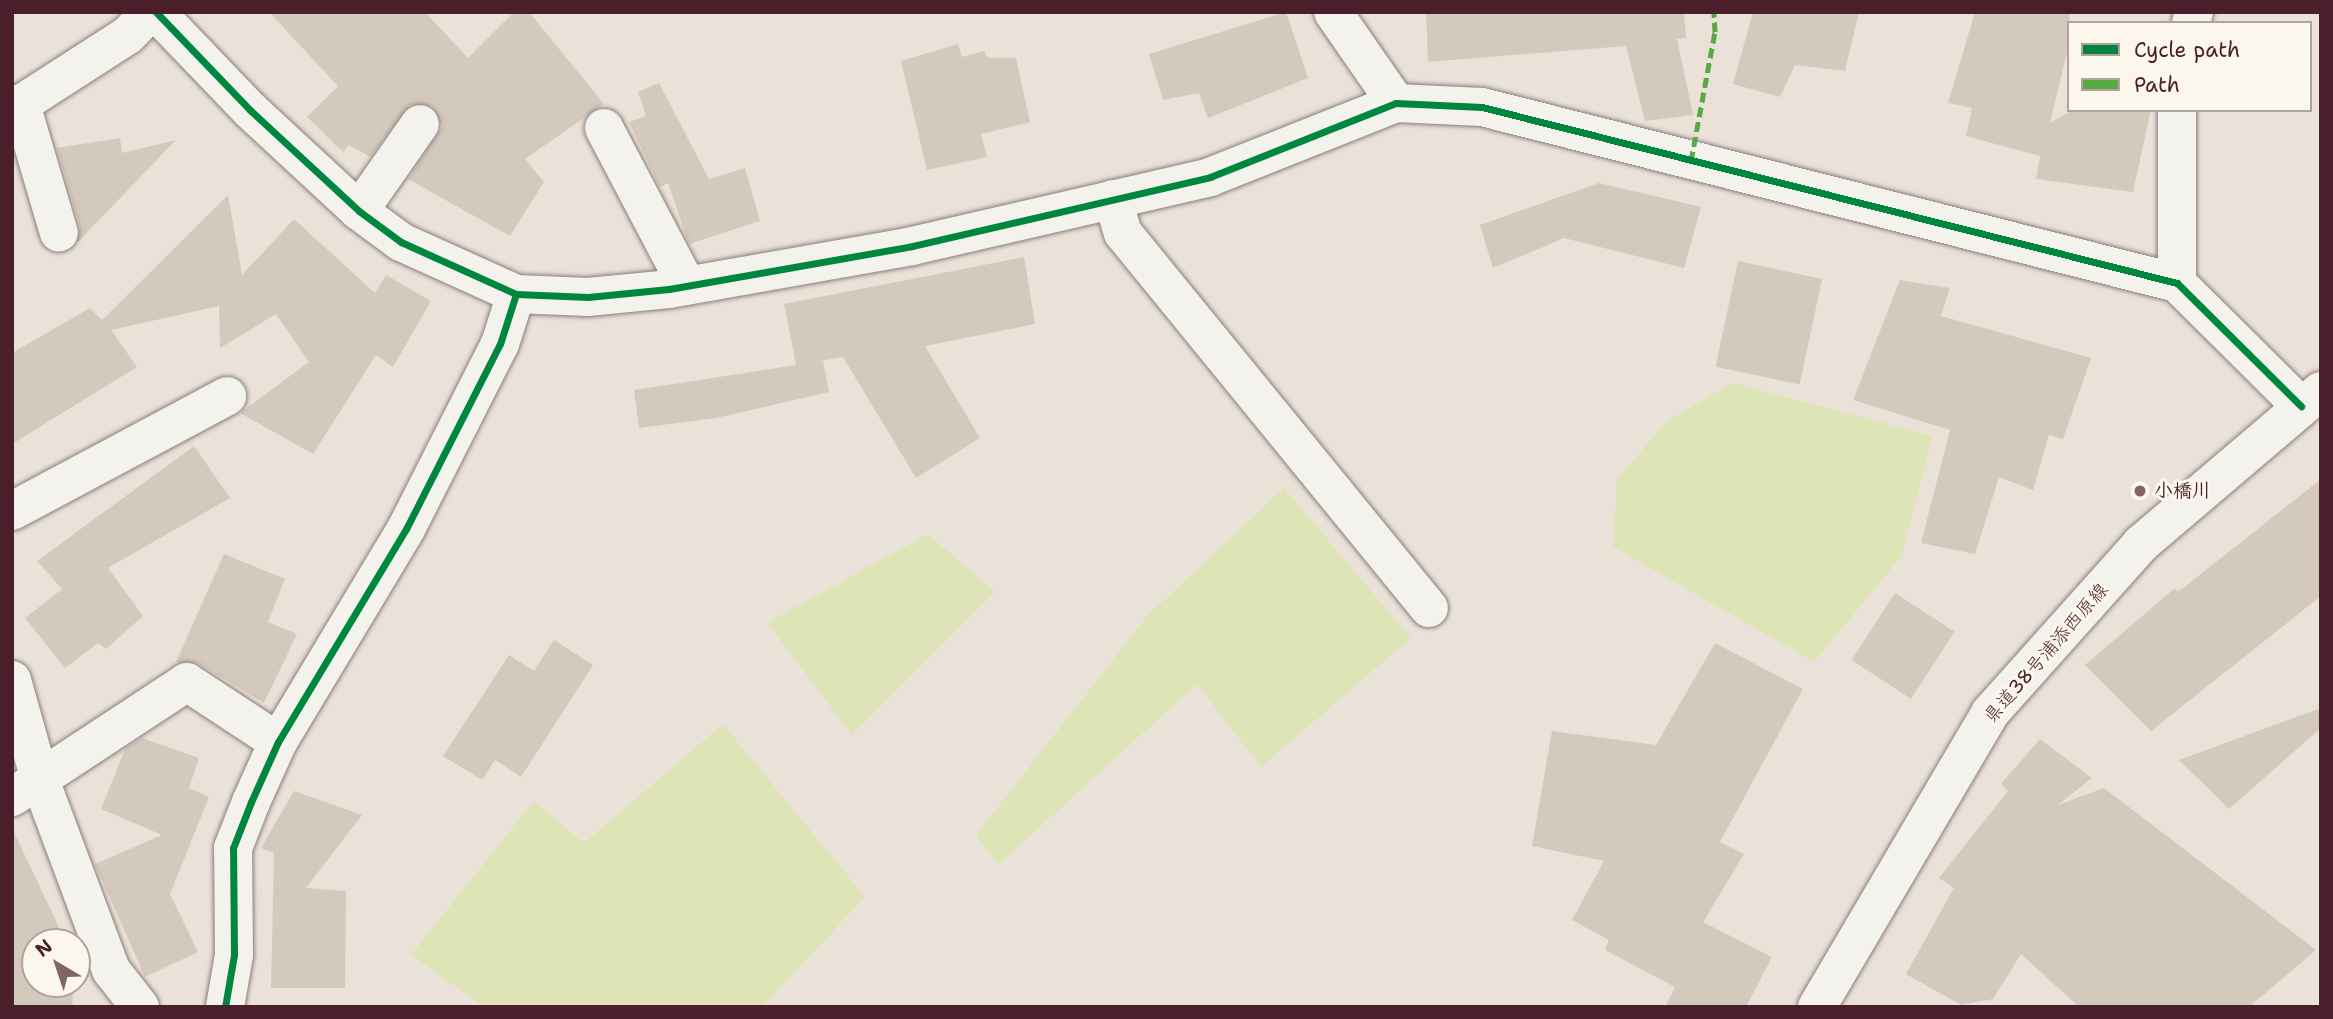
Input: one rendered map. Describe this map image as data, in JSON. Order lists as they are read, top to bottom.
{
  "streets": {
    "street": ["県道38号浦添西原線"]
  },
  "places": ["小橋川"],
  "legend": ["Cycle path", "Path"],
  "north": "top left"
}
